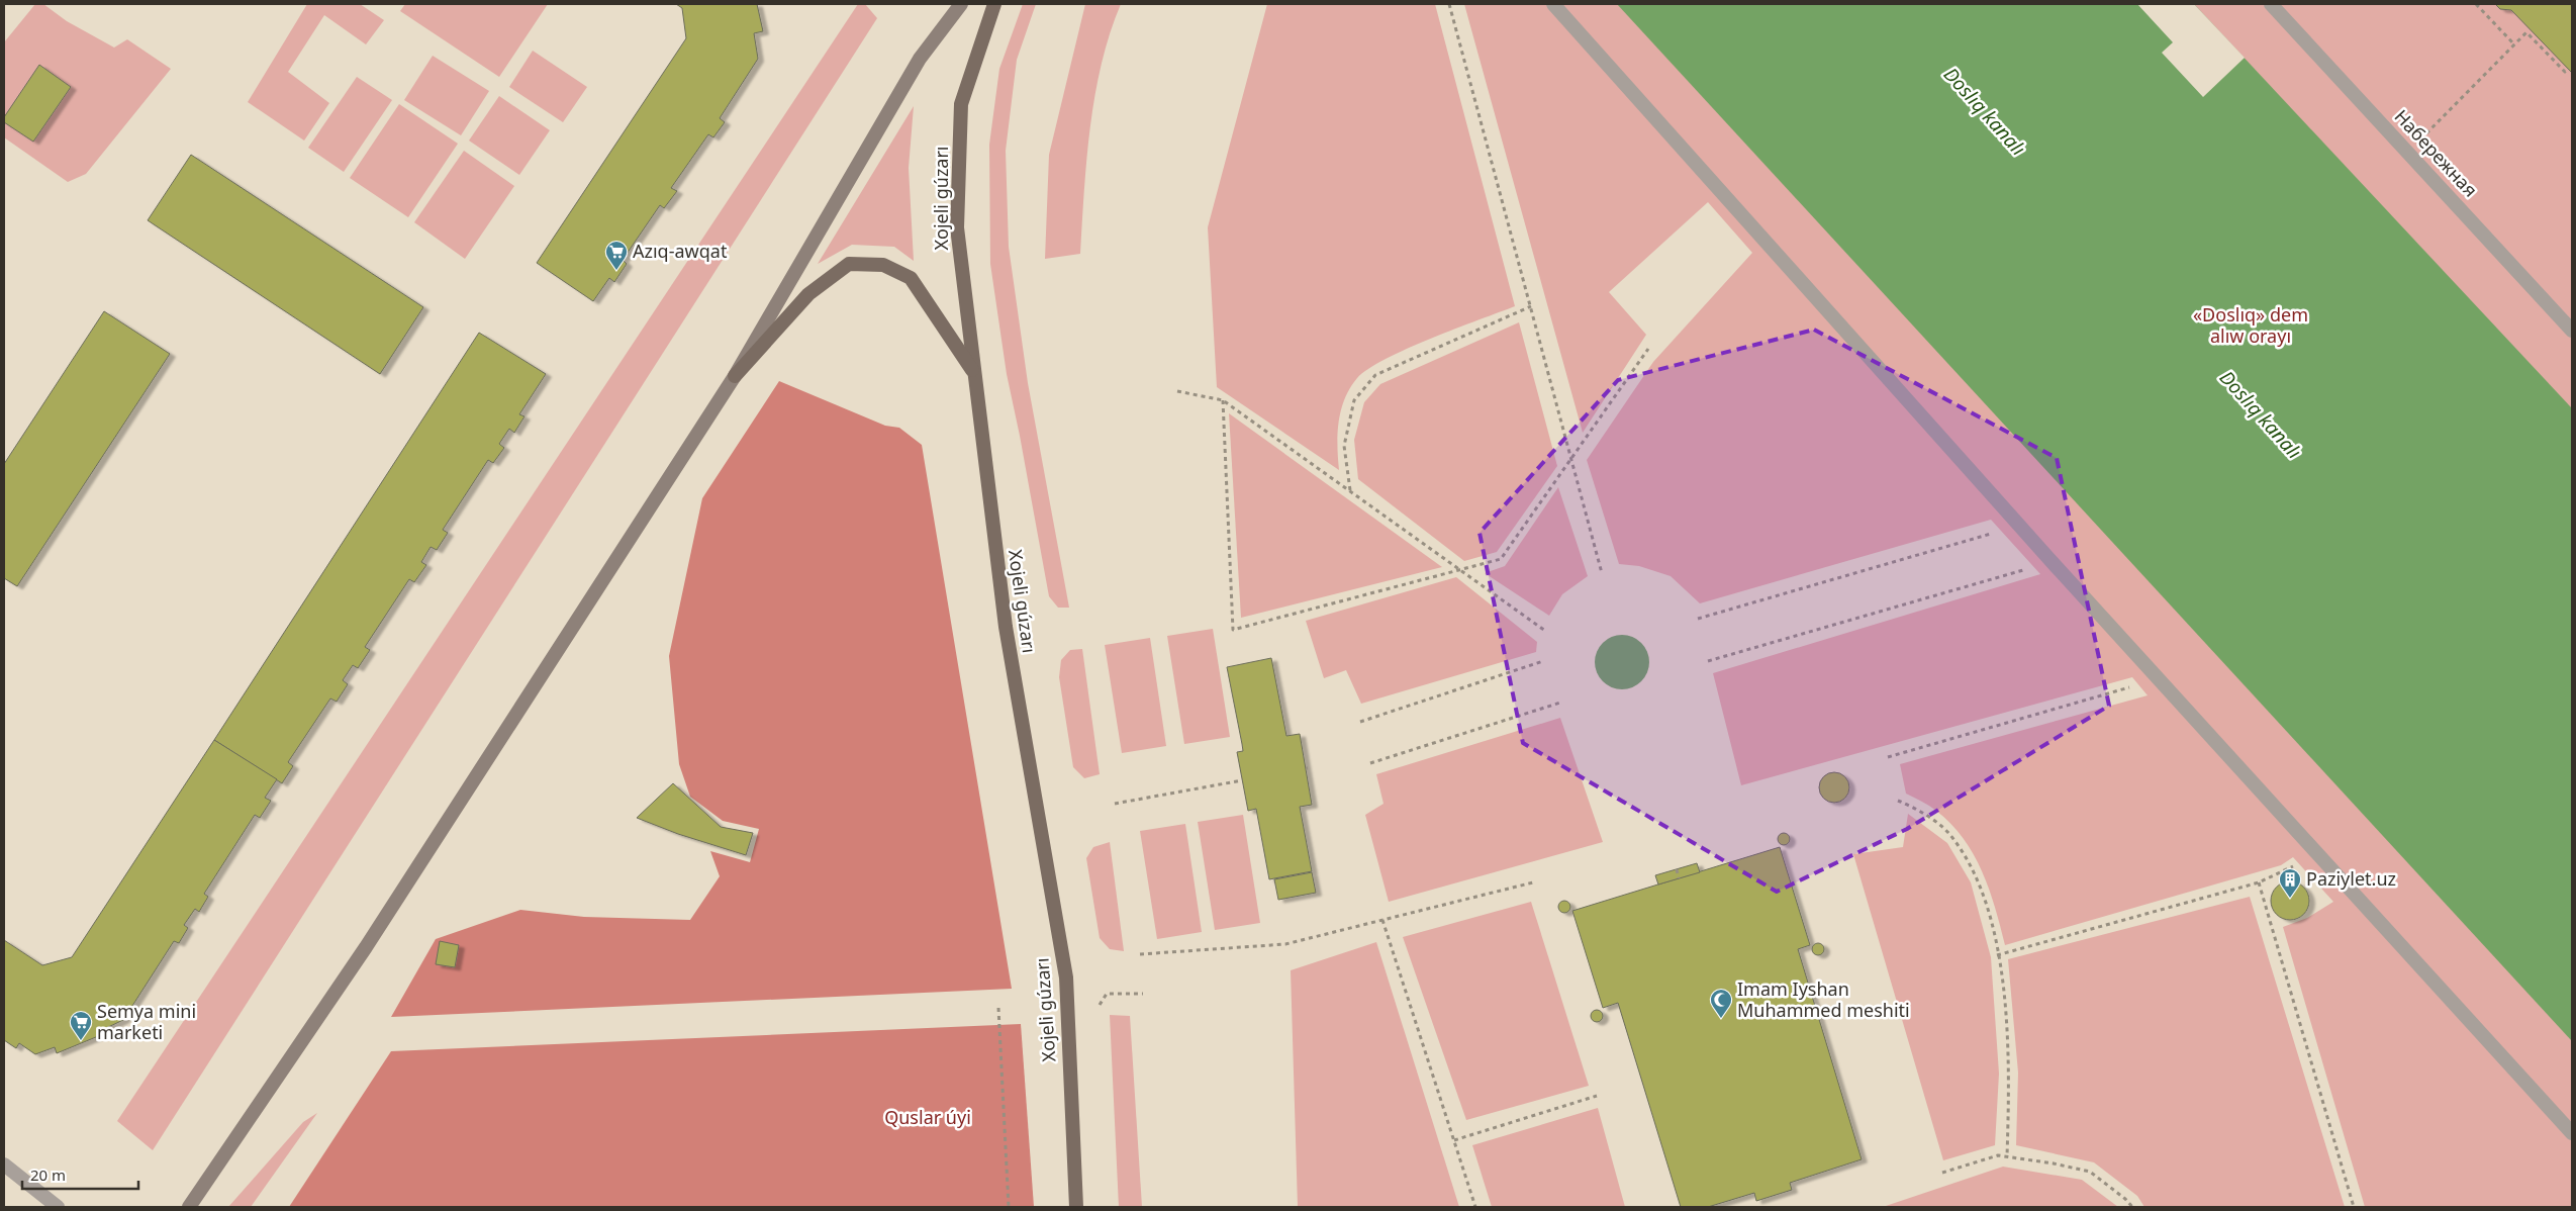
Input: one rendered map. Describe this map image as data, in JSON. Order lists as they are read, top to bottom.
{
  "streets": {
    "main road": ["Xojeli gúzarı"],
    "street": ["Набережная"]
  },
  "water": ["Doslıq kanalı"],
  "parks": ["«Doslıq» dem alıw orayı", "Quslar úyi"],
  "places": {
    "supermarket": ["Azıq-awqat", "Semya mini marketi"],
    "building": ["Paziylet.uz"],
    "mosque": ["Imam Iyshan Muhammed meshiti"]
  },
  "scale_bar": "20 m"
}
